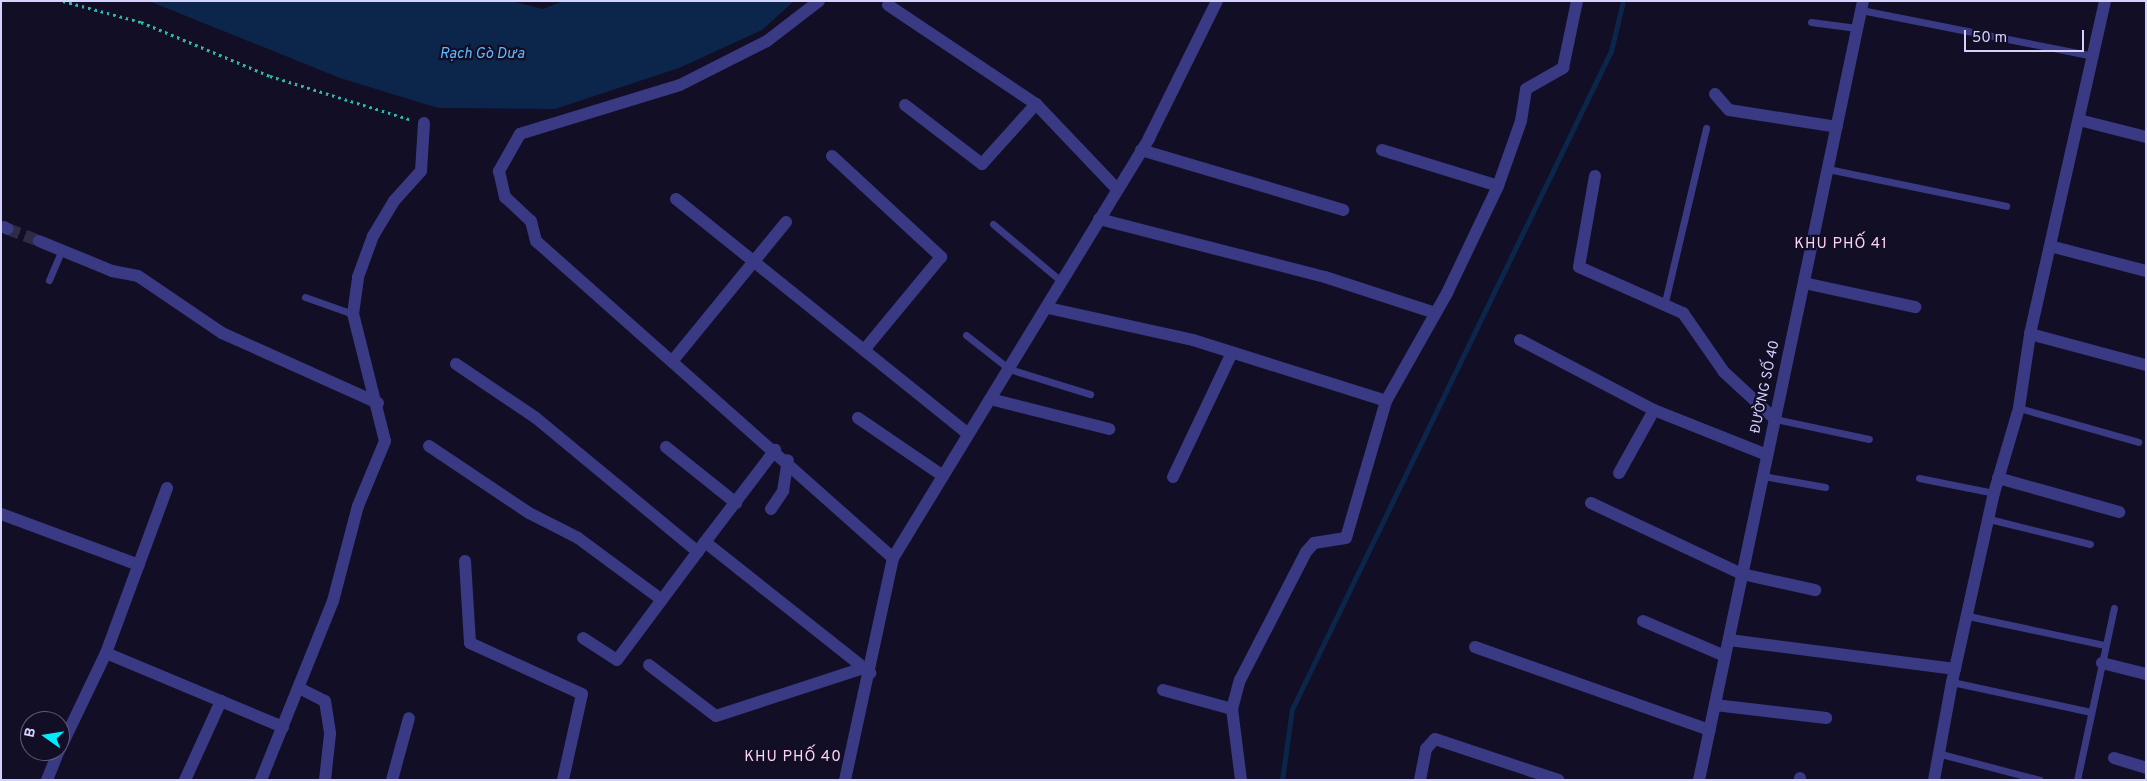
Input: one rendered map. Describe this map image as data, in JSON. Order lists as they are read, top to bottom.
{
  "streets": {
    "street": ["ĐƯỜNG SỐ 40"]
  },
  "districts": ["KHU PHỐ 41", "KHU PHỐ 40"],
  "water": ["Rạch Gò Dưa"],
  "scale_bar": "50 m",
  "north": "left"
}
